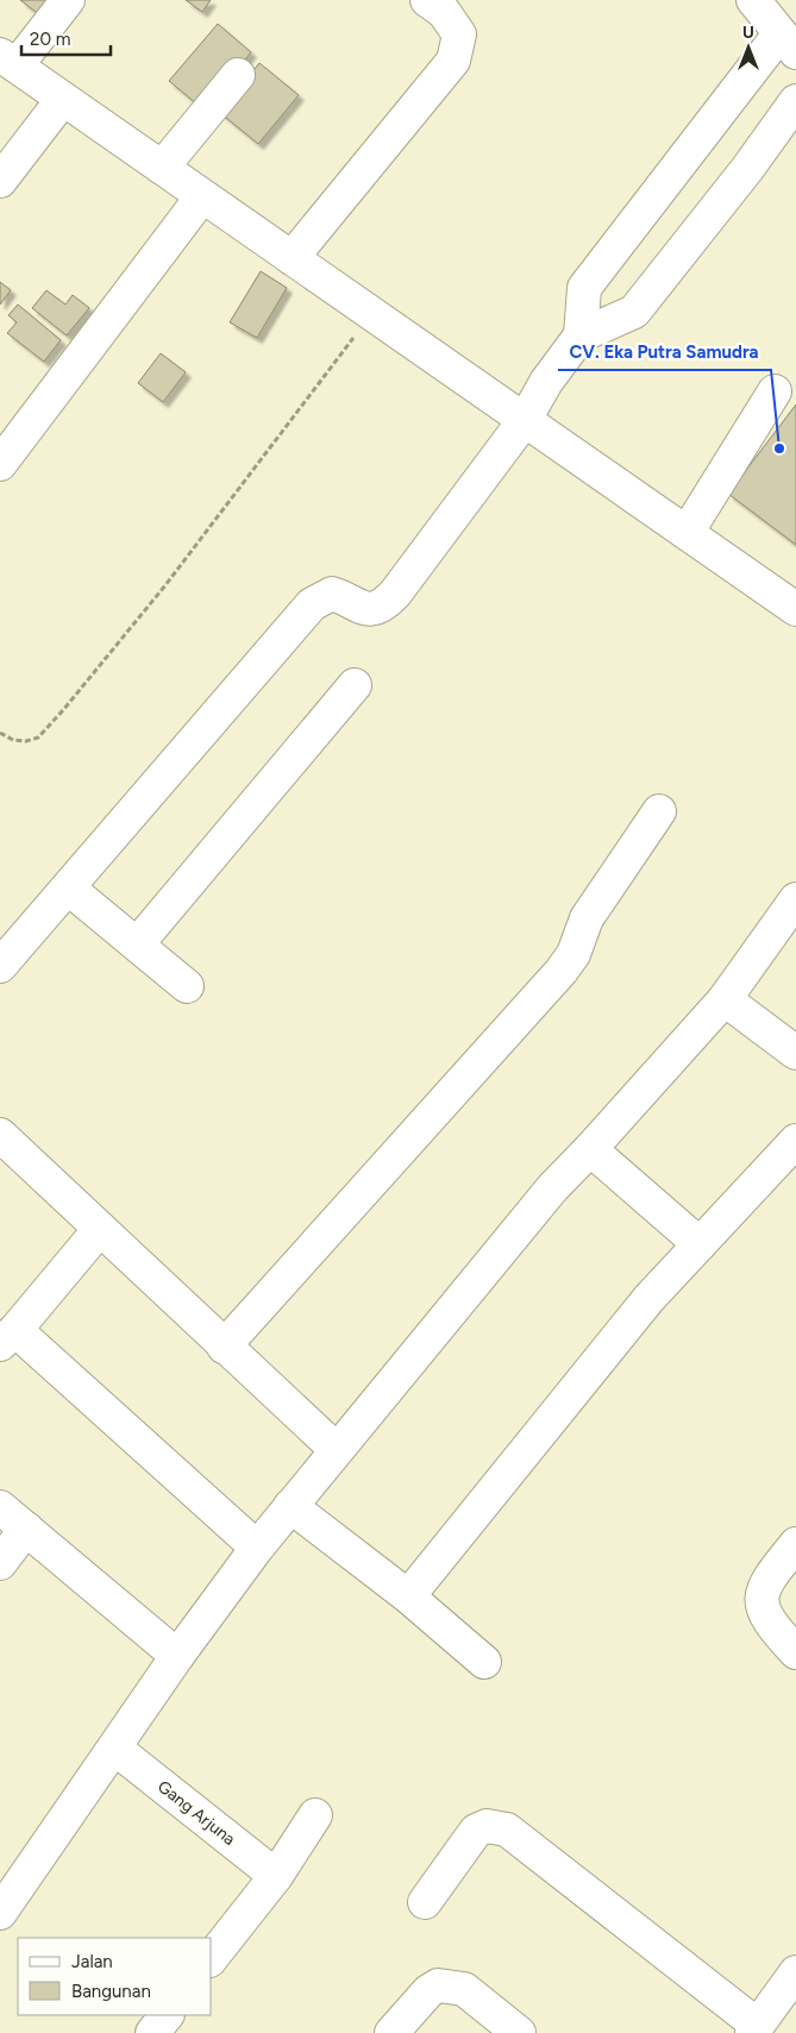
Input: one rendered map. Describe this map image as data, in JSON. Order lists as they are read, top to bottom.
{
  "streets": {
    "street": ["Gang Arjuna"]
  },
  "places": ["CV. Eka Putra Samudra"],
  "legend": ["Jalan", "Bangunan"],
  "scale_bar": "20 m",
  "north": "top"
}
